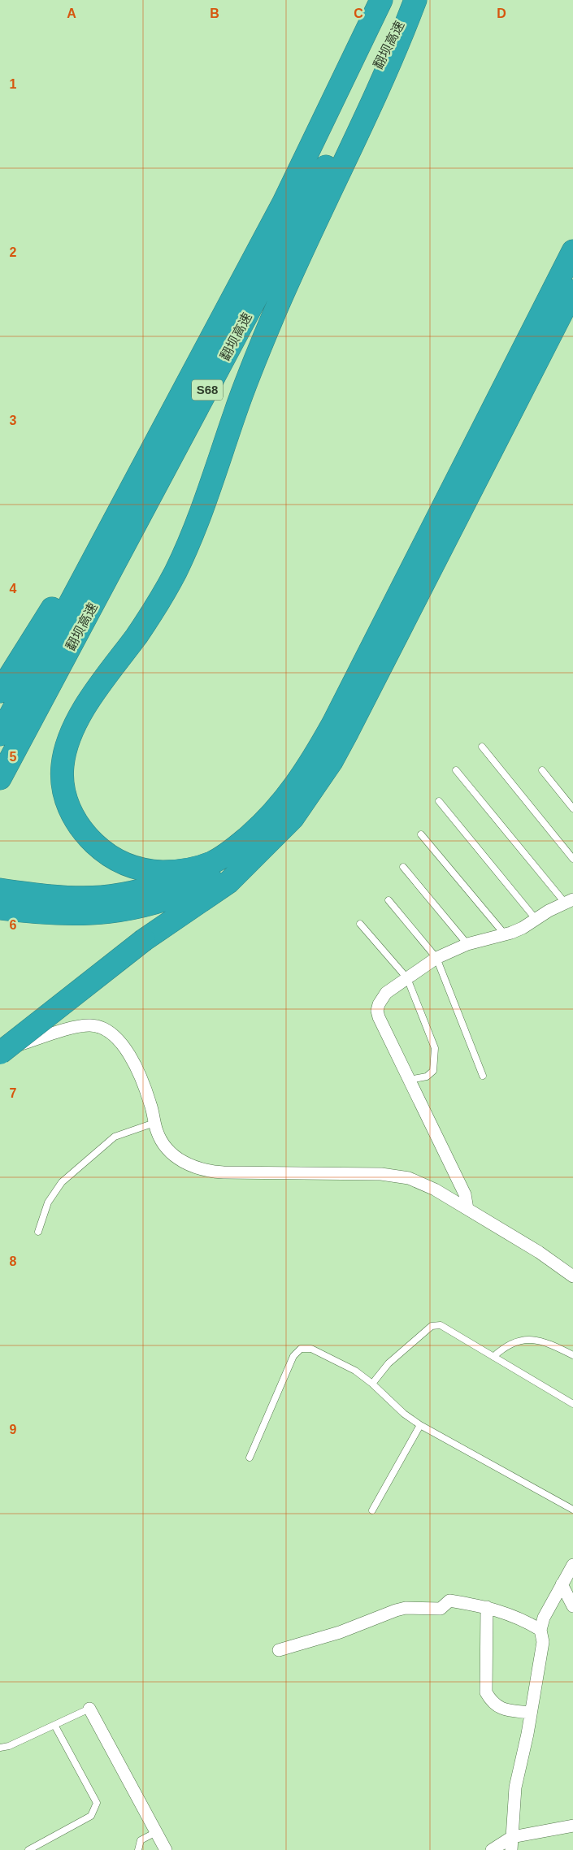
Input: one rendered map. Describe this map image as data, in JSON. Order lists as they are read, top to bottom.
{
  "streets": {
    "highway": ["翻坝高速", "S68"]
  },
  "grid": {
    "columns": [
      "A",
      "B",
      "C",
      "D"
    ],
    "rows": [
      "1",
      "2",
      "3",
      "4",
      "5",
      "6",
      "7",
      "8",
      "9"
    ]
  }
}
